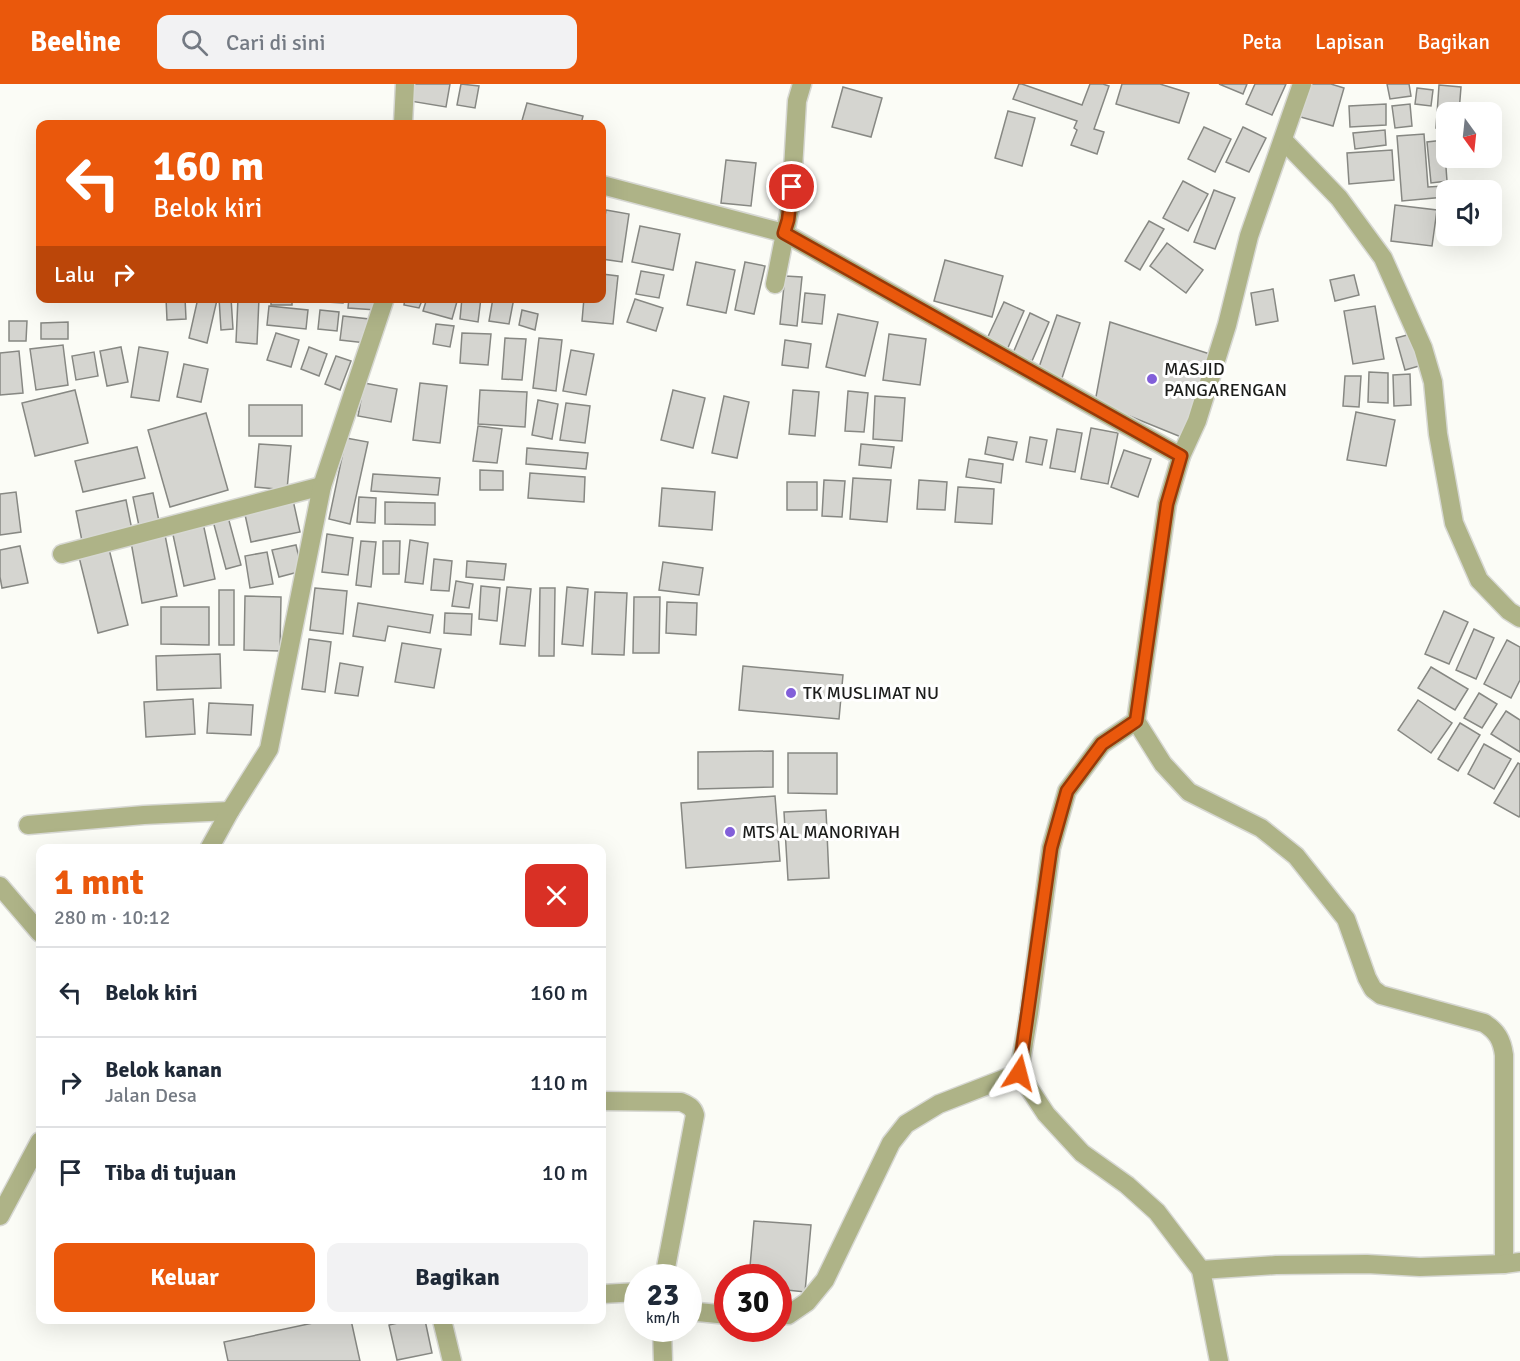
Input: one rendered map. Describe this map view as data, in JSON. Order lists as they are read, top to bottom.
{
  "places": ["MASJID PANGARENGAN", "TK MUSLIMAT NU", "MTS AL MANORIYAH"],
  "north": "bottom",
  "page": {
    "header": "Beeline",
    "search": "Cari di sini",
    "nav": ["Peta", "Lapisan", "Bagikan"],
    "turn": ["160 m", "Belok kiri"],
    "then": "Lalu",
    "heading": ["1 mnt", "280 m · 10:12"],
    "list": [
      {
        "name": "Belok kiri",
        "value": "160 m"
      },
      {
        "name": "Belok kanan",
        "note": "Jalan Desa",
        "value": "110 m"
      },
      {
        "name": "Tiba di tujuan",
        "value": "10 m"
      }
    ],
    "buttons": ["Keluar", "Bagikan"],
    "speed": "23 km/h",
    "limit": "30"
  }
}
